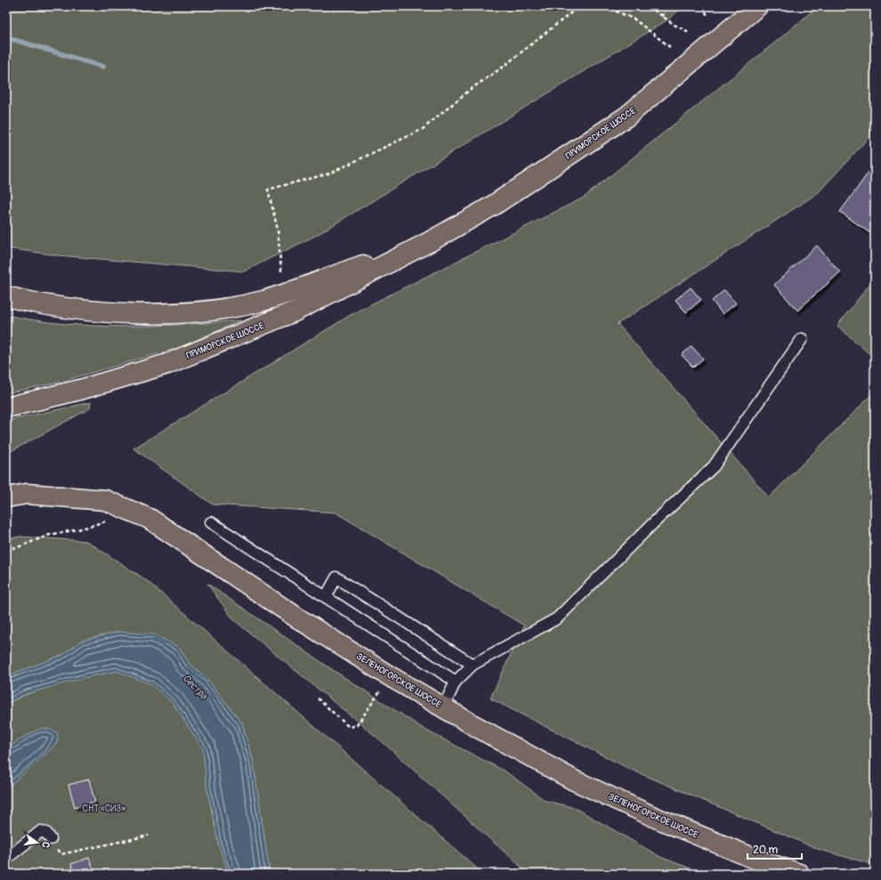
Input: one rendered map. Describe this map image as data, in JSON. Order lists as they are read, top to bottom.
{
  "streets": {
    "main road": ["ПРИМОРСКОЕ ШОССЕ", "ЗЕЛЕНОГОРСКОЕ ШОССЕ"]
  },
  "water": ["Сестра"],
  "parks": ["СНТ «СИЗ»"],
  "scale_bar": "20 m",
  "north": "right"
}
